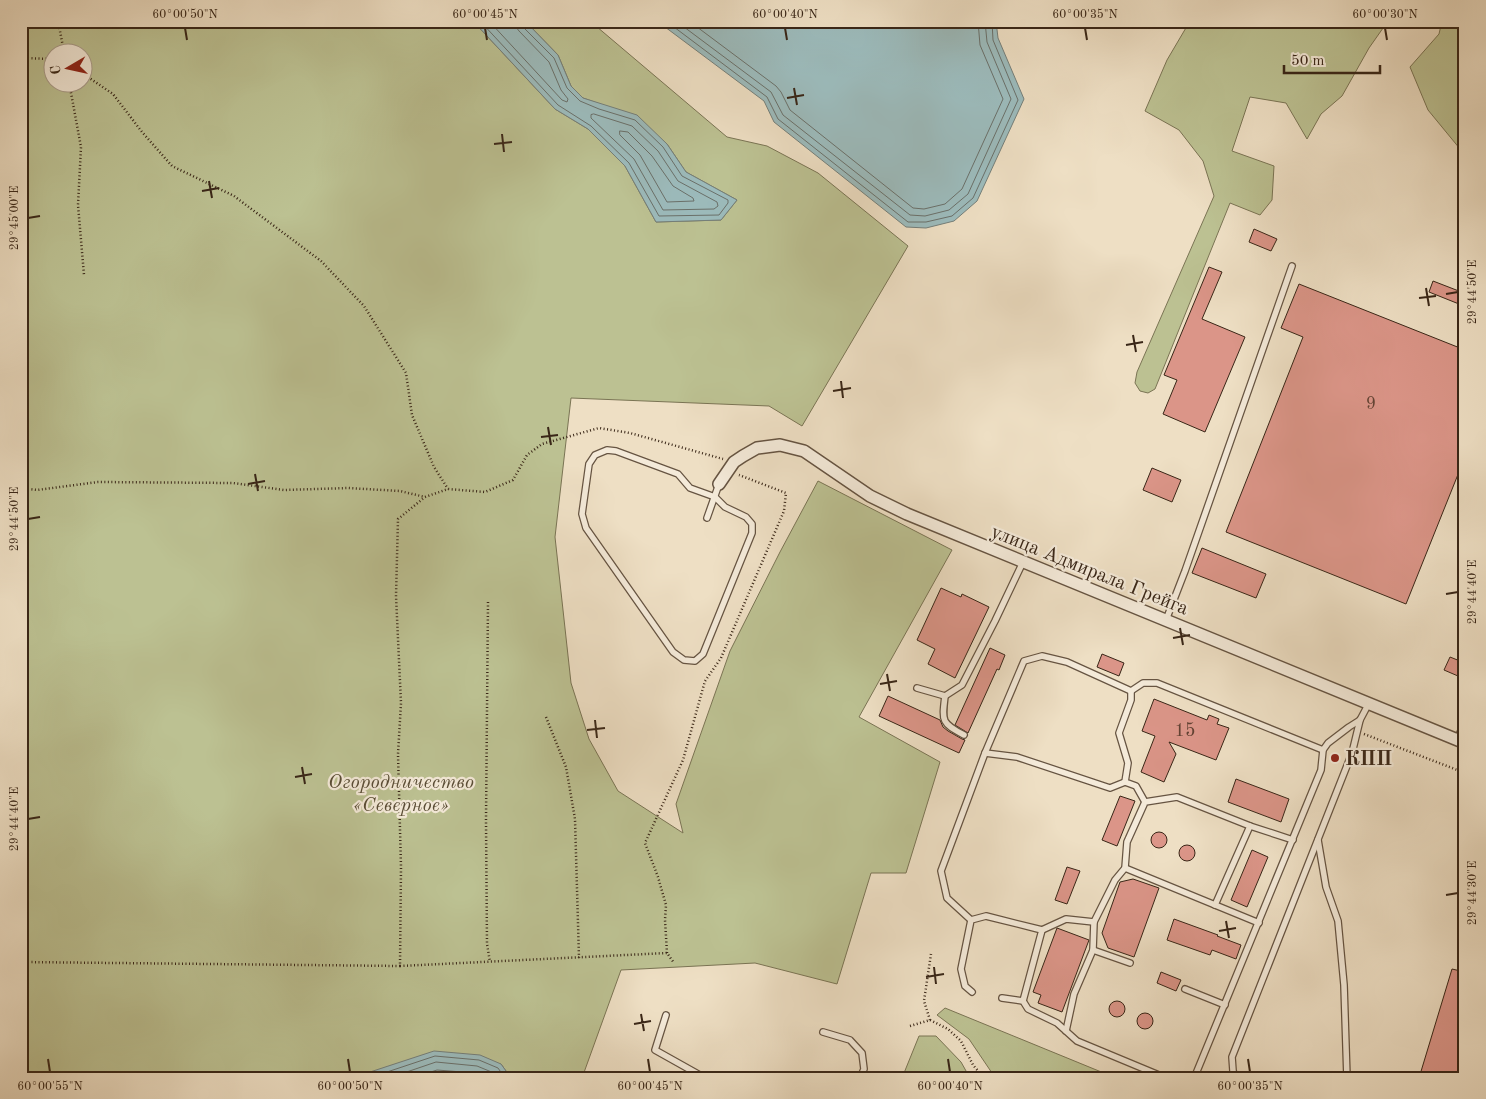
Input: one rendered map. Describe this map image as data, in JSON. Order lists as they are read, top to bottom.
{
  "streets": {
    "street": ["улица Адмирала Грейга"]
  },
  "parks": ["Огородничество «Северное»"],
  "places": ["КПП"],
  "house_numbers": ["9", "15"],
  "scale_bar": "50 m",
  "north": "left",
  "coordinates": [
    "60°00'50\"N",
    "60°00'45\"N",
    "60°00'40\"N",
    "60°00'35\"N",
    "60°00'30\"N",
    "29°45'00\"E",
    "29°44'50\"E",
    "29°44'40\"E",
    "29°44'30\"E",
    "60°00'55\"N"
  ]
}
